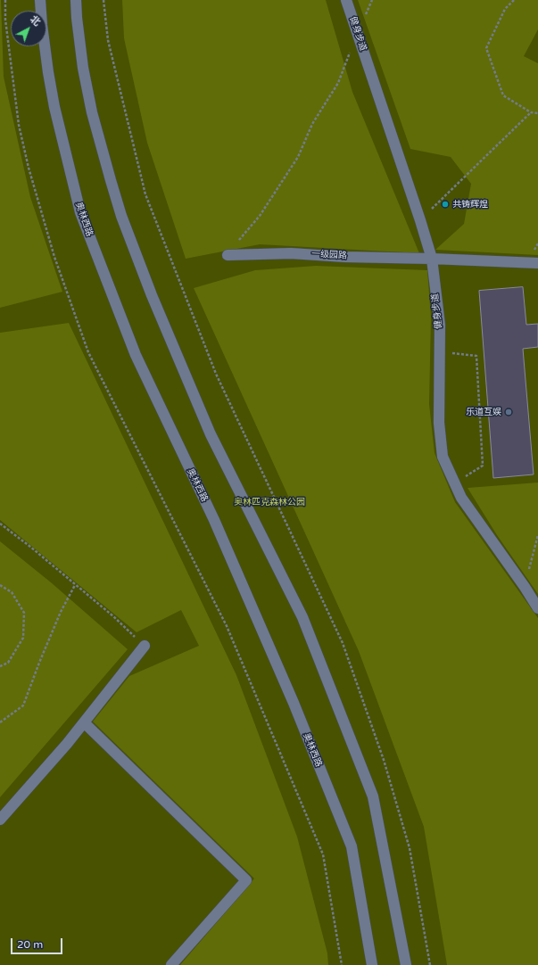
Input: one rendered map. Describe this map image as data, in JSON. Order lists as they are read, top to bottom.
{
  "streets": {
    "main road": ["健身步道", "奥林西路", "一级园路"]
  },
  "crossings": [
    ["健身步道", "一级园路"]
  ],
  "parks": ["奥林匹克森林公园"],
  "places": ["共铸辉煌", "乐道互娱"],
  "scale_bar": "20 m",
  "north": "top right"
}
